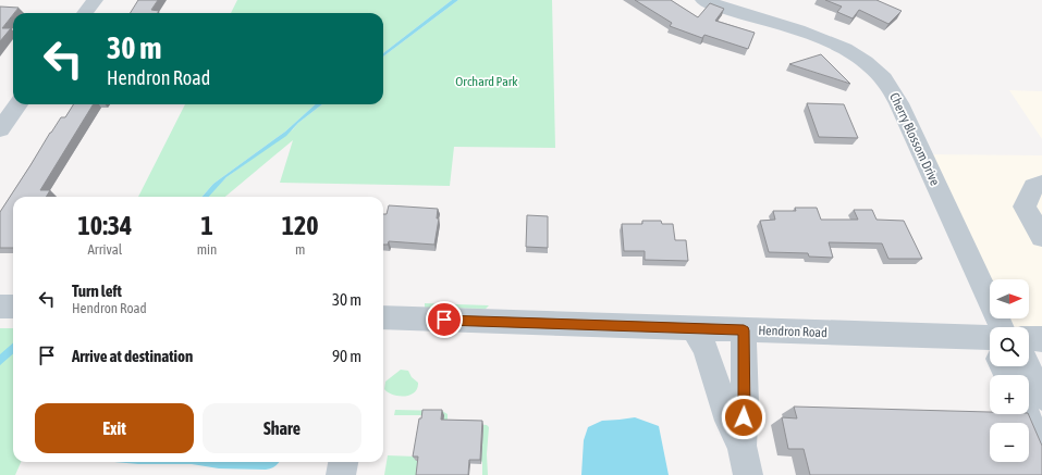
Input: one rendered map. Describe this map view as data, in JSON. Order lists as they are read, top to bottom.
{
  "streets": {
    "street": ["Cherry Blossom Drive", "Hendron Road"]
  },
  "parks": ["Orchard Park"],
  "north": "right",
  "page": {
    "turn": ["30 m", "Hendron Road"],
    "eta": [
      "10:34",
      "Arrival",
      "1",
      "min",
      "120",
      "m"
    ],
    "list": [
      {
        "name": "Turn left",
        "note": "Hendron Road",
        "value": "30 m"
      },
      {
        "name": "Arrive at destination",
        "value": "90 m"
      }
    ],
    "map_buttons": ["+", "−"],
    "buttons": ["Exit", "Share"]
  }
}
